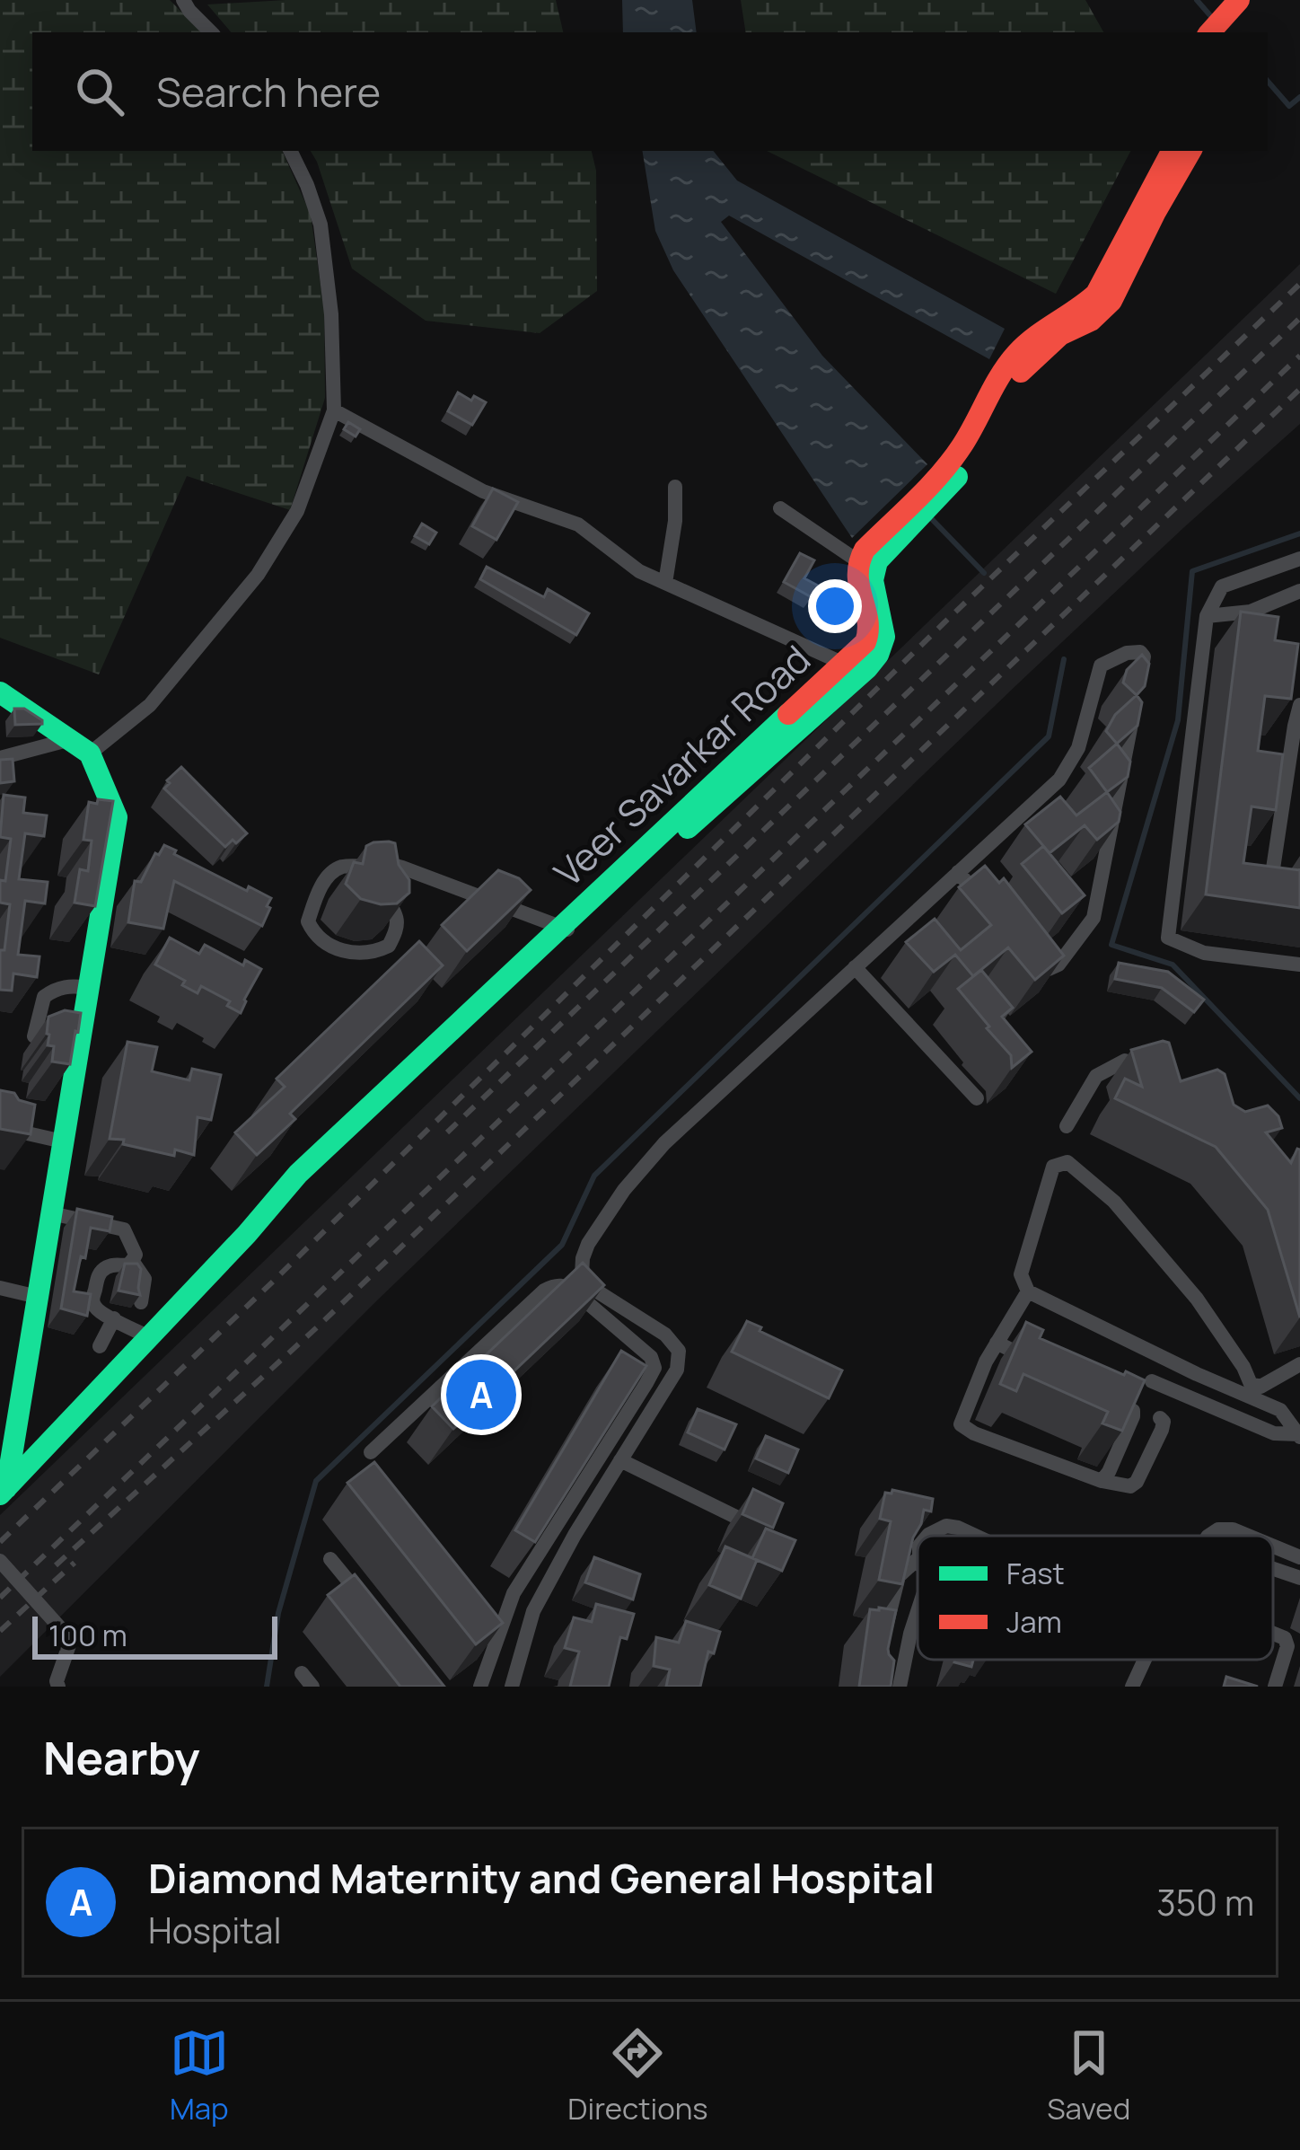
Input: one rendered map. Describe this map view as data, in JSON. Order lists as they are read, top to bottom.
{
  "streets": {
    "street": ["Veer Savarkar Road"]
  },
  "legend": ["Fast", "Jam"],
  "scale_bar": "100 m",
  "page": {
    "search": "Search here",
    "pins": "A",
    "scale": "100 m",
    "heading": "Nearby",
    "list": [
      {
        "mark": "A",
        "name": "Diamond Maternity and General Hospital",
        "note": "Hospital",
        "value": "350 m"
      }
    ],
    "nav": ["Map", "Directions", "Saved"]
  }
}
